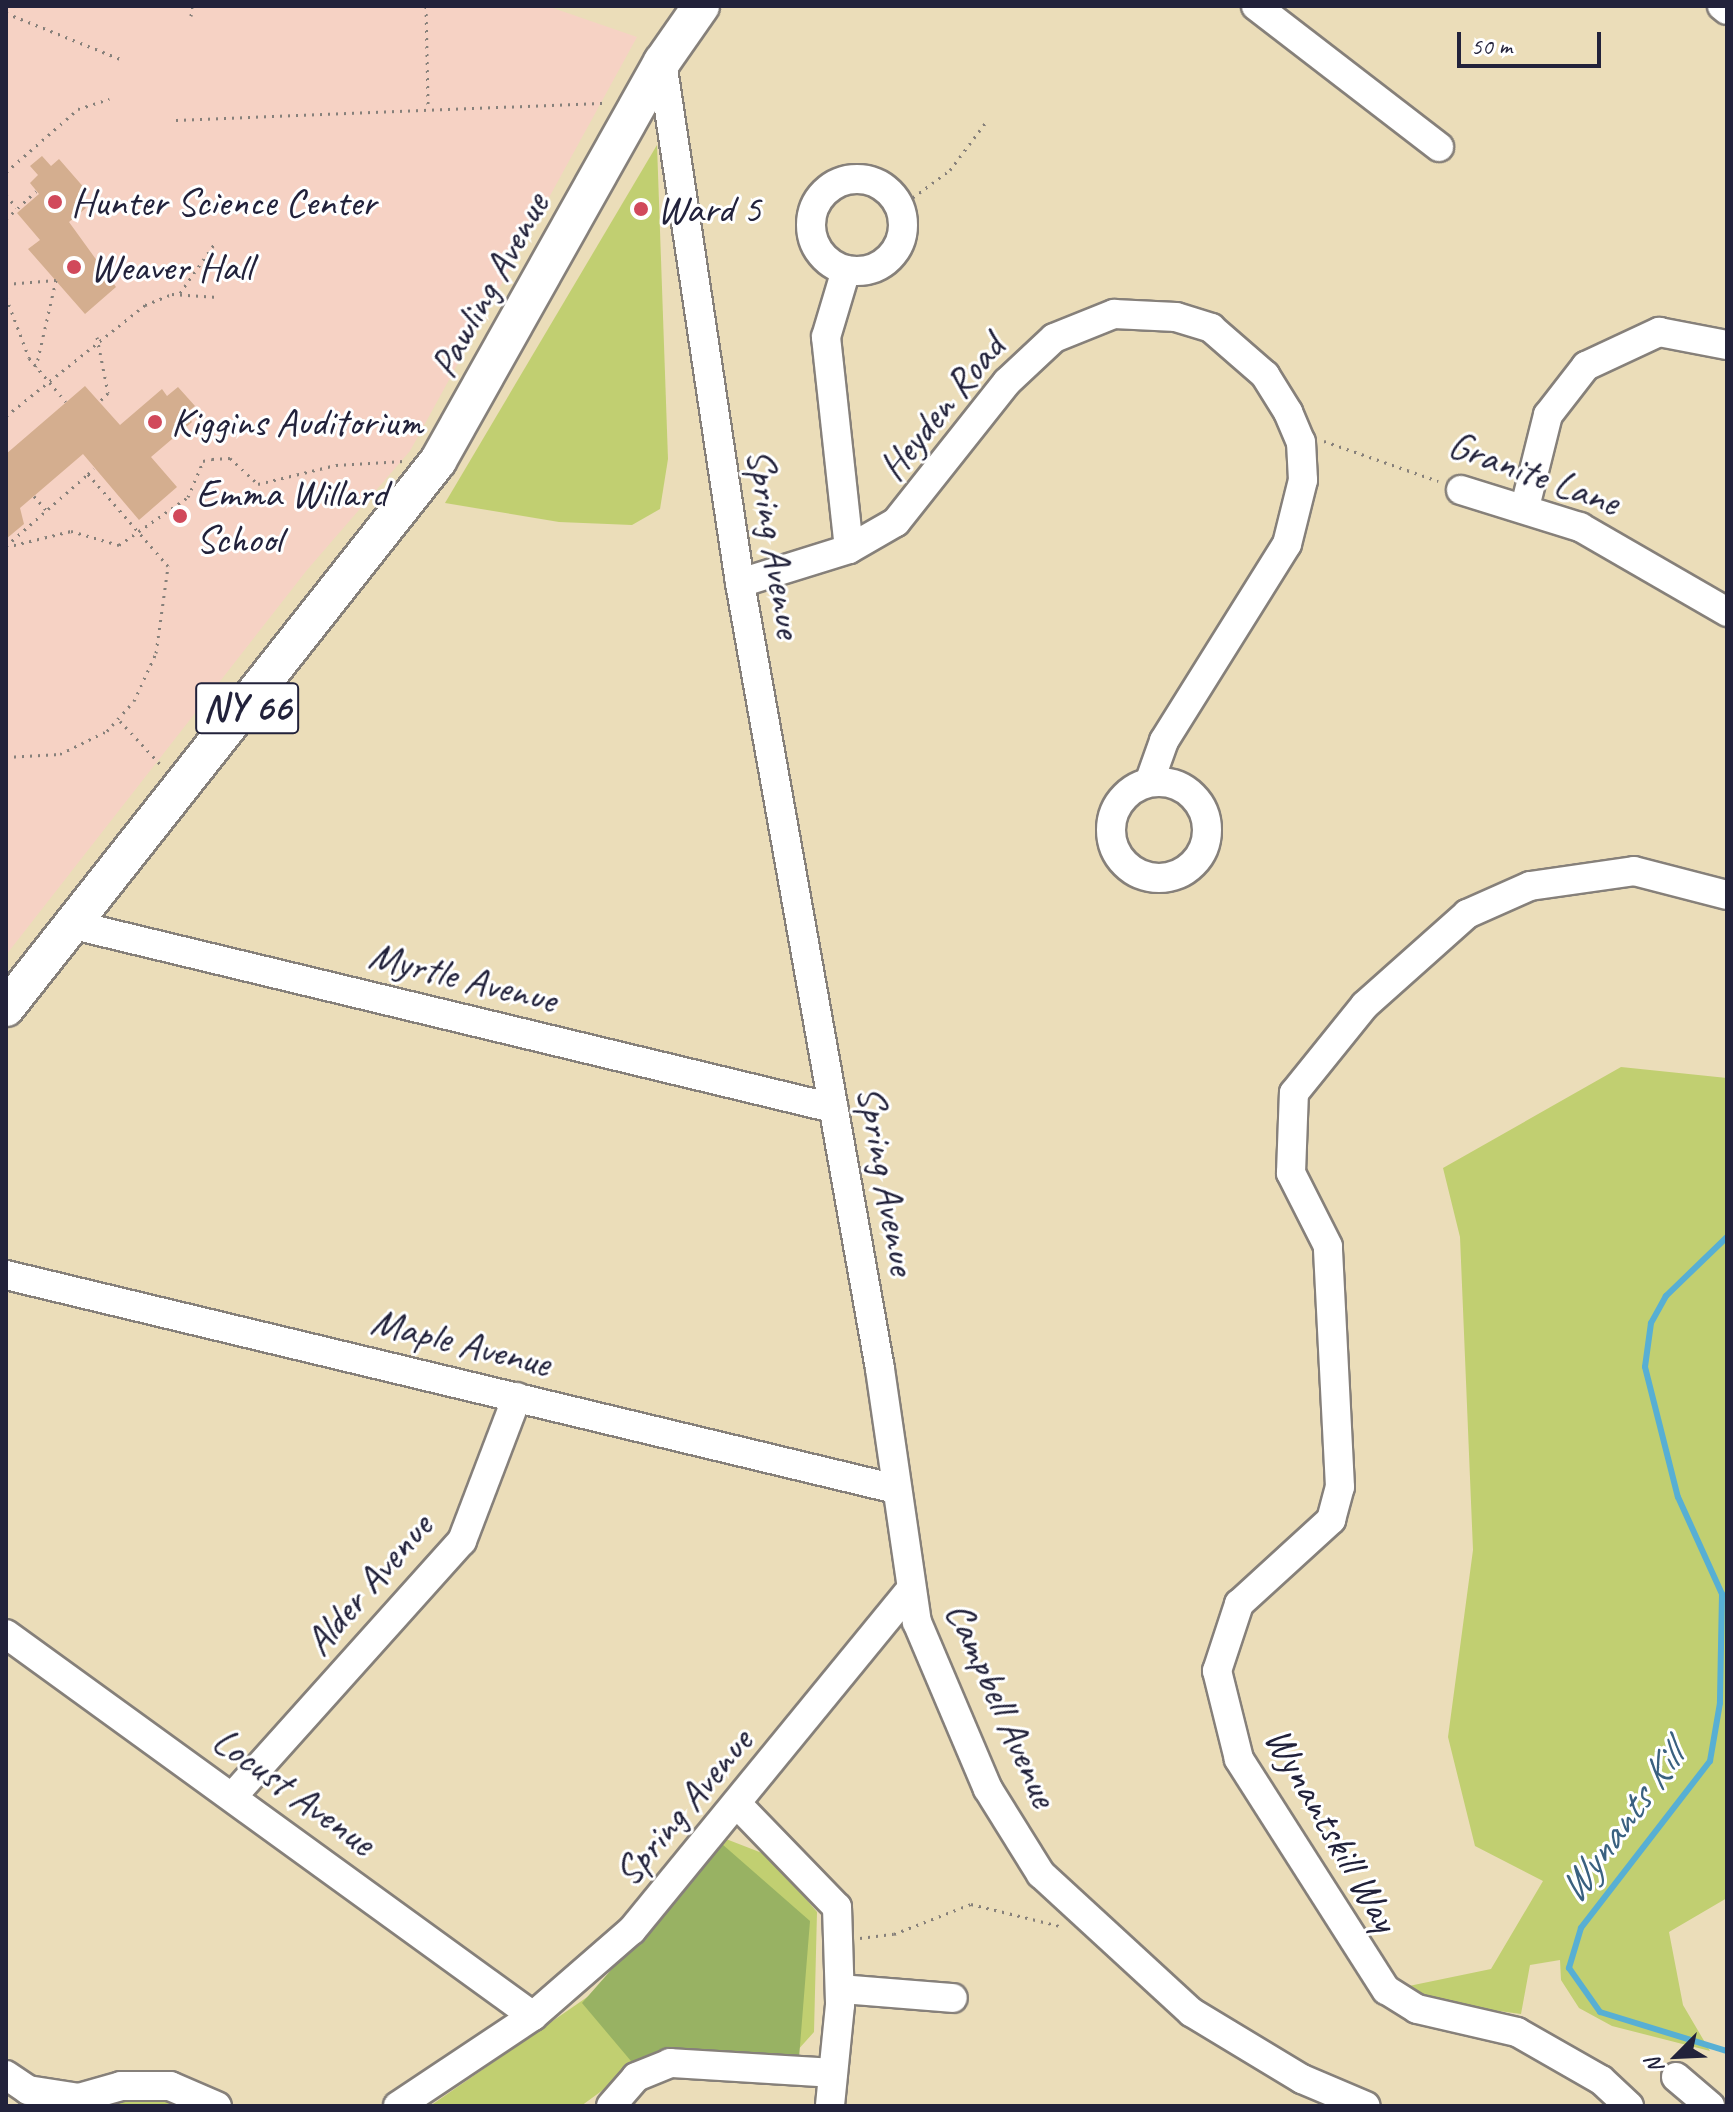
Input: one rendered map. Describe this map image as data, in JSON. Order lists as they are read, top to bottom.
{
  "streets": {
    "main road": ["Pawling Avenue", "NY 66"],
    "street": [
      "Heyden Road",
      "Granite Lane",
      "Spring Avenue",
      "Myrtle Avenue",
      "Maple Avenue",
      "Alder Avenue",
      "Campbell Avenue",
      "Locust Avenue",
      "Wynantskill Way"
    ]
  },
  "crossings": [
    ["Pawling Avenue", "Spring Avenue"],
    ["Pawling Avenue", "Myrtle Avenue"],
    ["Heyden Road", "Granite Lane"],
    ["Heyden Road", "Spring Avenue"],
    ["Spring Avenue", "Myrtle Avenue"],
    ["Spring Avenue", "Maple Avenue"],
    ["Spring Avenue", "Campbell Avenue"],
    ["Spring Avenue", "Locust Avenue"],
    ["Maple Avenue", "Alder Avenue"],
    ["Alder Avenue", "Locust Avenue"]
  ],
  "water": ["Wynants Kill"],
  "places": [
    "Hunter Science Center",
    "Ward 5",
    "Weaver Hall",
    "Kiggins Auditorium",
    "Emma Willard School"
  ],
  "scale_bar": "50 m",
  "north": "bottom left"
}
